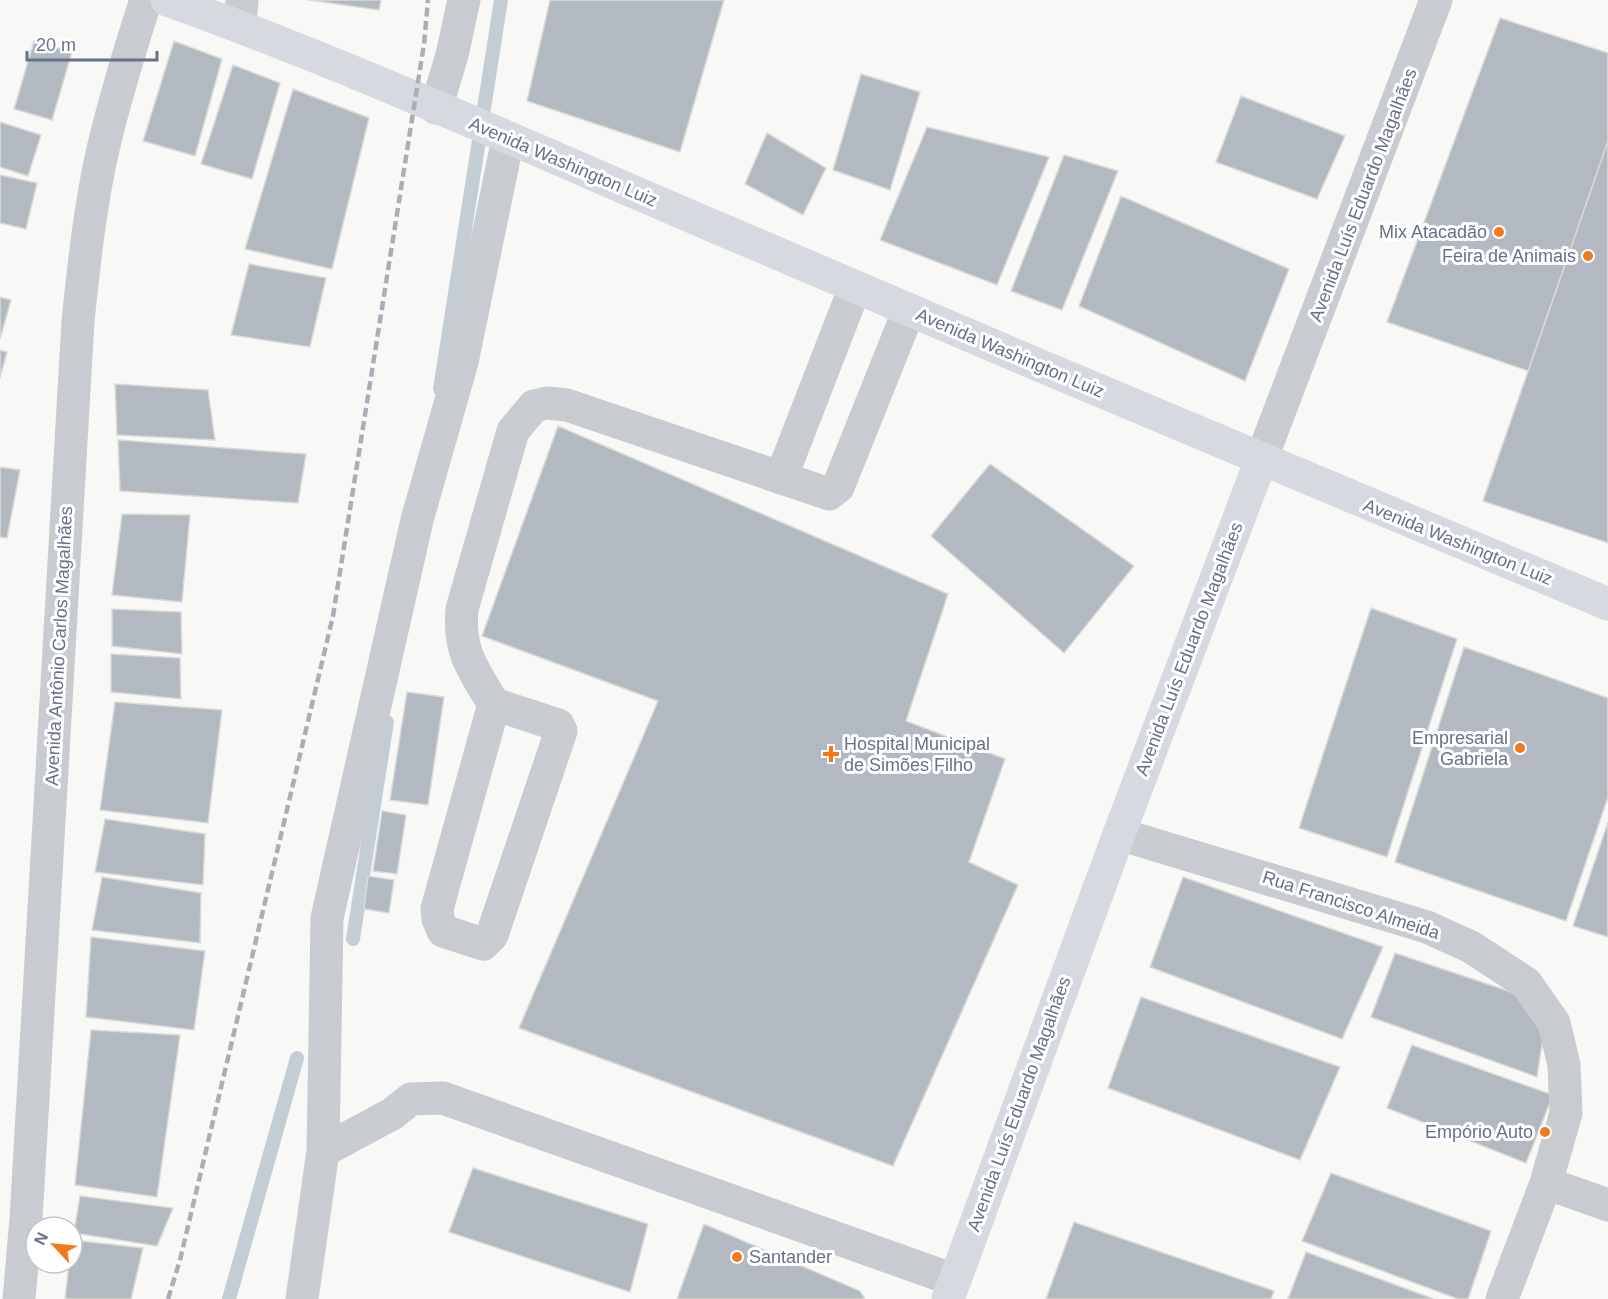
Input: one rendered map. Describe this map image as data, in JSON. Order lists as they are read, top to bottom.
{
  "streets": {
    "main road": ["Avenida Washington Luiz", "Avenida Luís Eduardo Magalhães"],
    "street": ["Avenida Antônio Carlos Magalhães", "Rua Francisco Almeida"]
  },
  "crossings": [
    ["Avenida Washington Luiz", "Avenida Luís Eduardo Magalhães"],
    ["Avenida Luís Eduardo Magalhães", "Rua Francisco Almeida"]
  ],
  "places": {
    "other": [
      "Mix Atacadão",
      "Feira de Animais",
      "Empresarial Gabriela",
      "Empório Auto",
      "Santander"
    ],
    "health": ["Hospital Municipal de Simões Filho"]
  },
  "scale_bar": "20 m",
  "north": "top left"
}
